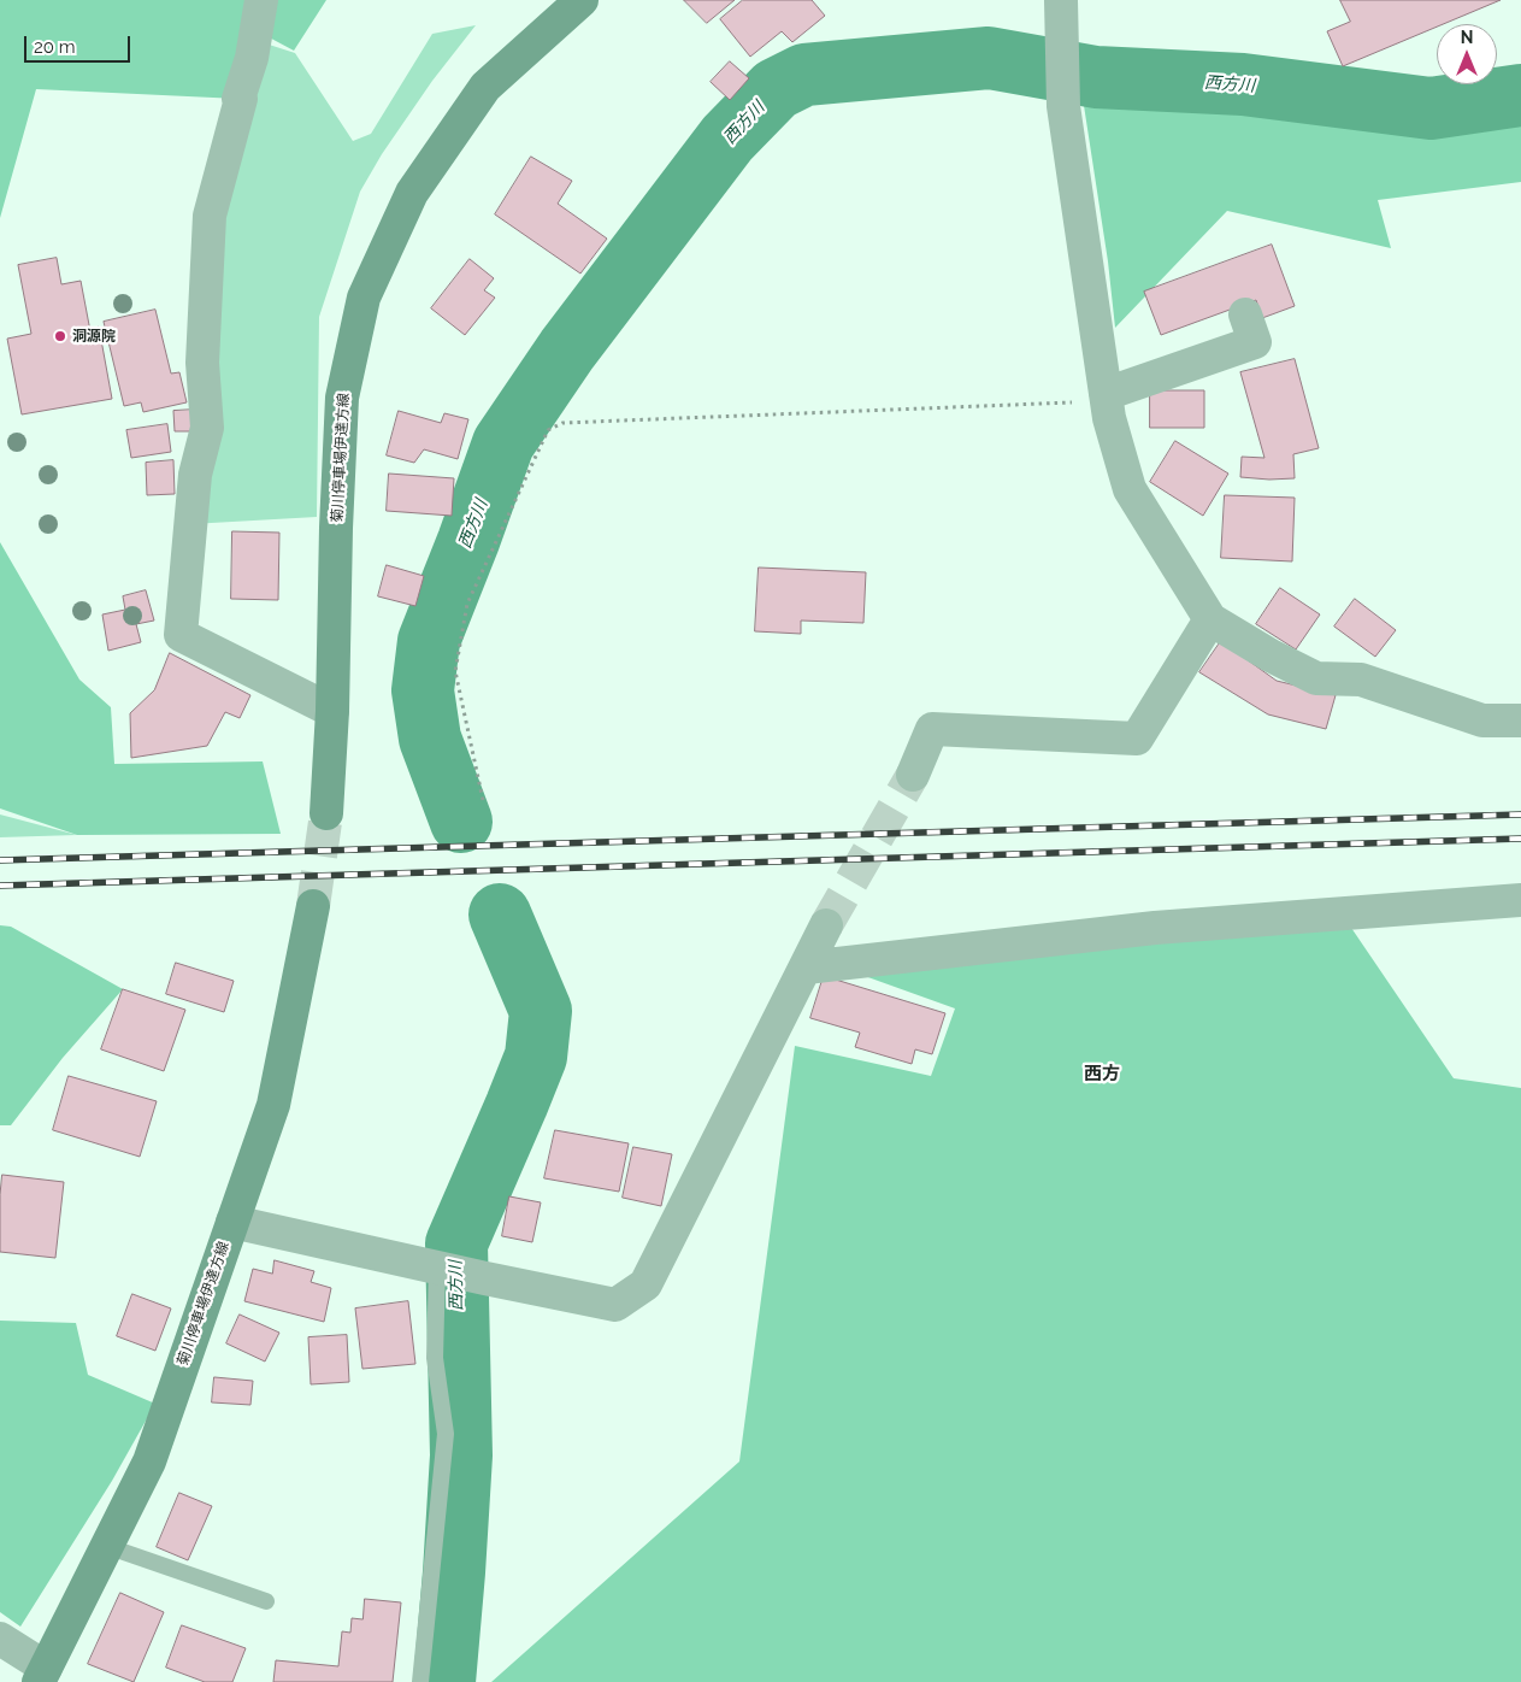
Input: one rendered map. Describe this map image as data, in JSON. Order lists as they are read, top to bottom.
{
  "streets": {
    "main road": ["菊川停車場伊達方線"]
  },
  "districts": ["西方"],
  "water": ["西方川"],
  "places": ["洞源院"],
  "scale_bar": "20 m",
  "north": "top"
}
